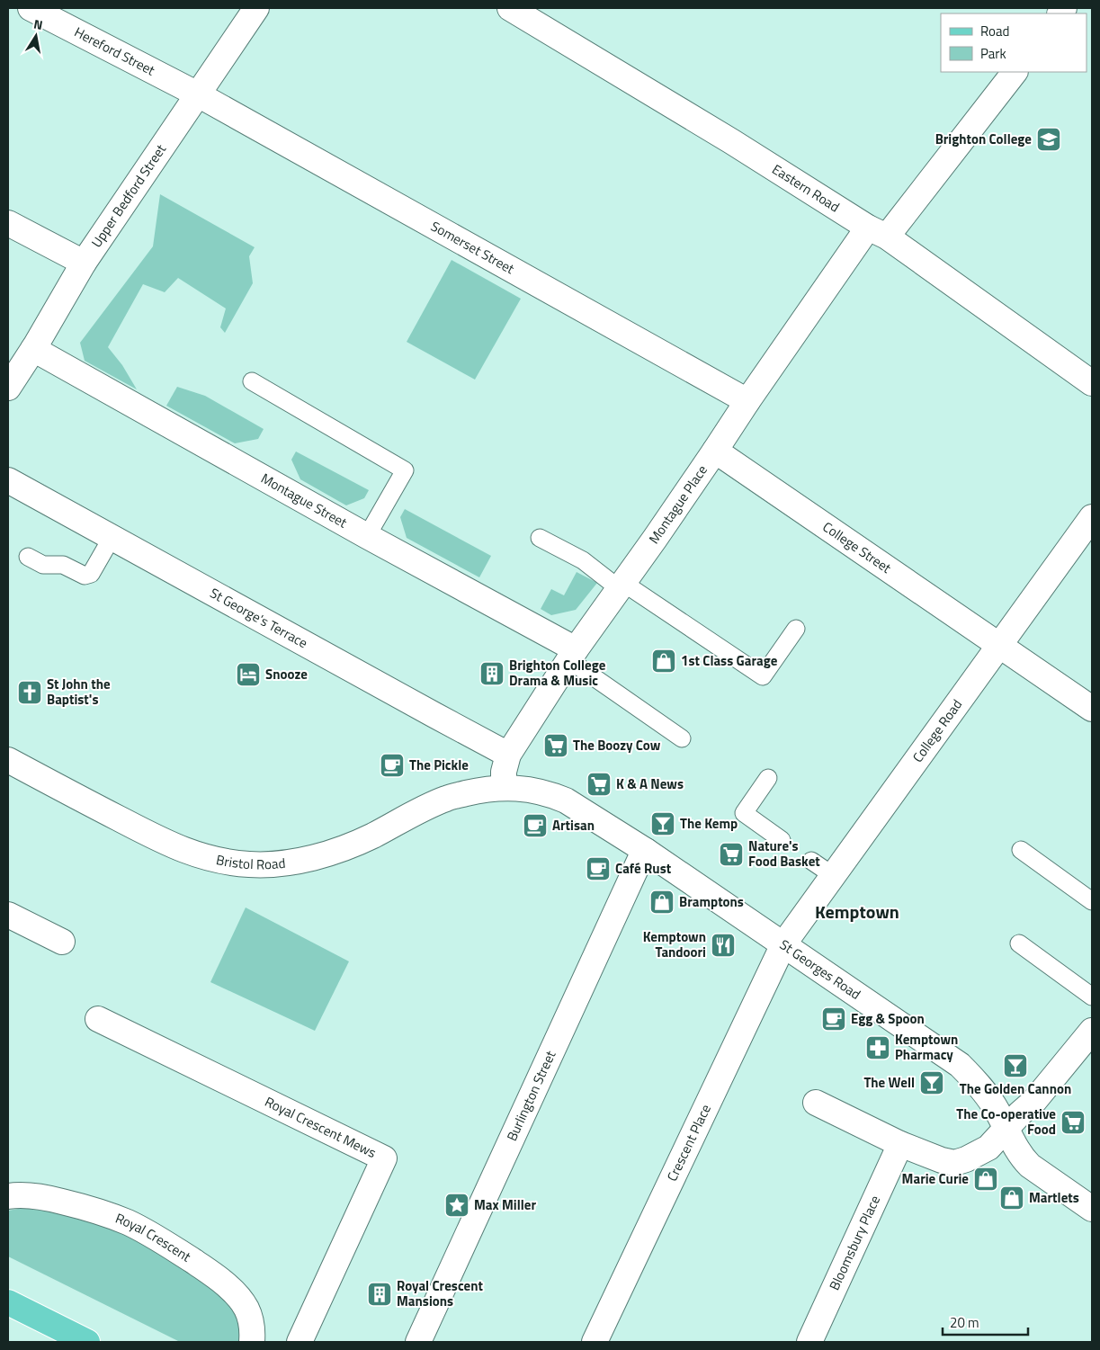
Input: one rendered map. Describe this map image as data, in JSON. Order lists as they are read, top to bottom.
{
  "streets": {
    "street": [
      "Hereford Street",
      "Eastern Road",
      "Upper Bedford Street",
      "Somerset Street",
      "Montague Street",
      "Montague Place",
      "College Street",
      "St George's Terrace",
      "College Road",
      "Bristol Road",
      "St Georges Road",
      "Burlington Street",
      "Royal Crescent Mews",
      "Crescent Place",
      "Royal Crescent",
      "Bloomsbury Place"
    ]
  },
  "crossings": [
    ["Hereford Street", "Upper Bedford Street"],
    ["Hereford Street", "Somerset Street"],
    ["Eastern Road", "Montague Place"],
    ["Upper Bedford Street", "Somerset Street"],
    ["Upper Bedford Street", "Montague Street"],
    ["Somerset Street", "Montague Place"],
    ["Montague Street", "Montague Place"],
    ["Montague Place", "College Street"],
    ["Montague Place", "St George's Terrace"],
    ["Montague Place", "Bristol Road"],
    ["Montague Place", "St Georges Road"],
    ["College Street", "College Road"],
    ["College Road", "St Georges Road"],
    ["College Road", "Crescent Place"],
    ["Bristol Road", "St Georges Road"],
    ["St Georges Road", "Burlington Street"],
    ["St Georges Road", "Crescent Place"]
  ],
  "districts": ["Kemptown"],
  "places": {
    "school or university": ["Brighton College"],
    "shop": [
      "1st Class Garage",
      "Bramptons",
      "Marie Curie",
      "Martlets"
    ],
    "building": ["Brighton College Drama & Music", "Royal Crescent Mansions"],
    "hotel": ["Snooze"],
    "church": ["St John the Baptist's"],
    "supermarket": [
      "The Boozy Cow",
      "K & A News",
      "Nature's Food Basket",
      "The Co-operative Food"
    ],
    "cafe": [
      "The Pickle",
      "Artisan",
      "Café Rust",
      "Egg & Spoon"
    ],
    "bar": ["The Kemp", "The Golden Cannon", "The Well"],
    "restaurant": ["Kemptown Tandoori"],
    "pharmacy": ["Kemptown Pharmacy"],
    "place": ["Max Miller"]
  },
  "legend": ["Road", "Park"],
  "scale_bar": "20 m",
  "north": "top"
}
